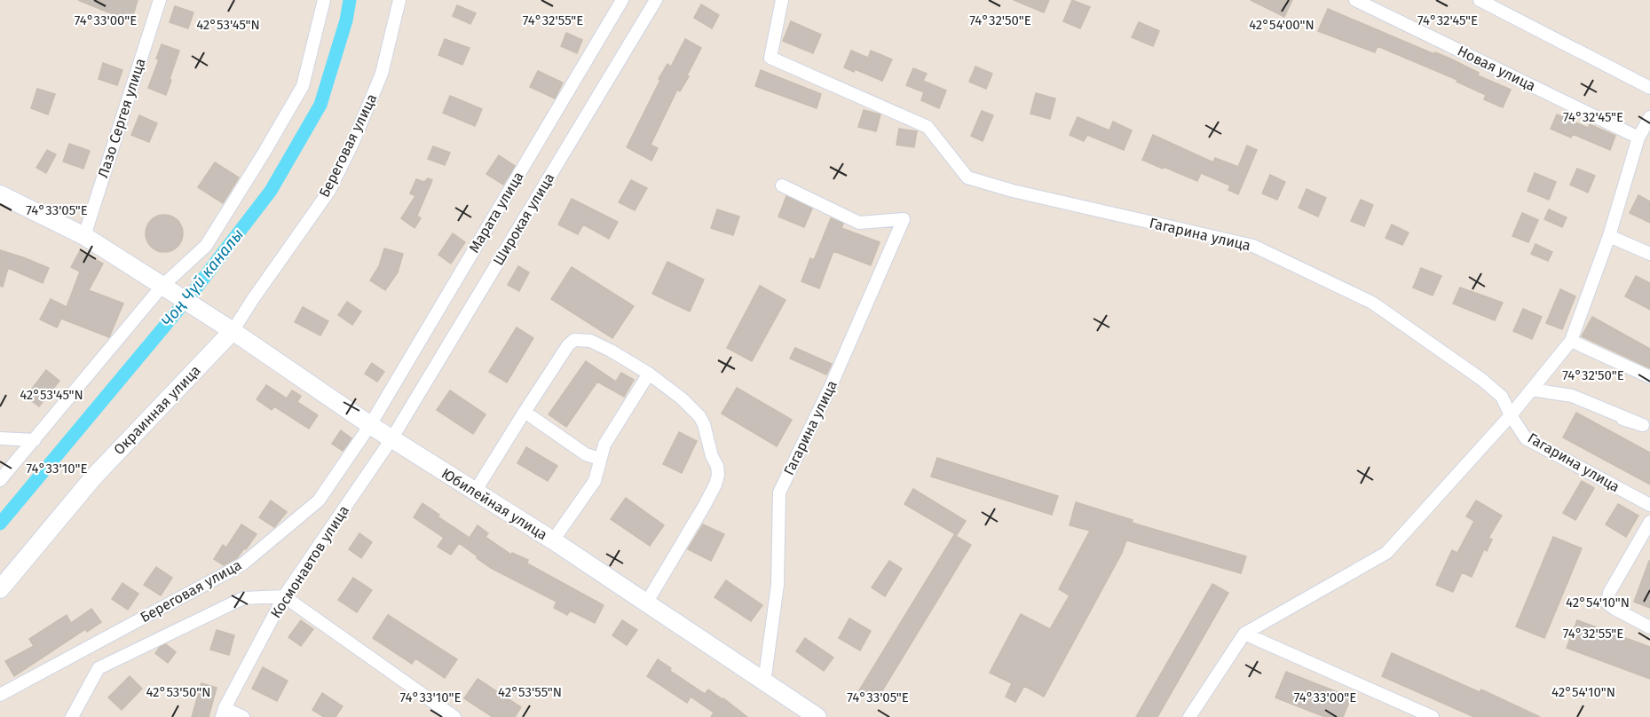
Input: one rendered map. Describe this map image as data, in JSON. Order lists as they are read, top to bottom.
{
  "streets": {
    "main road": ["Окраинная улица", "Юбилейная улица"],
    "street": [
      "Новая улица",
      "Лазо Сергея улица",
      "Береговая улица",
      "Марата улица",
      "Широкая улица",
      "Гагарина улица",
      "Космонавтов улица"
    ]
  },
  "crossings": [
    ["Лазо Сергея улица", "Юбилейная улица"],
    ["Береговая улица", "Марата улица"],
    ["Береговая улица", "Окраинная улица"],
    ["Береговая улица", "Юбилейная улица"],
    ["Береговая улица", "Космонавтов улица"],
    ["Марата улица", "Юбилейная улица"],
    ["Широкая улица", "Юбилейная улица"],
    ["Широкая улица", "Космонавтов улица"],
    ["Гагарина улица", "Юбилейная улица"],
    ["Окраинная улица", "Юбилейная улица"],
    ["Юбилейная улица", "Космонавтов улица"]
  ],
  "water": ["Чоң Чүй каналы"],
  "coordinates": [
    "74°32'50\"E",
    "74°32'45\"E",
    "74°33'00\"E",
    "74°32'55\"E",
    "42°53'45\"N",
    "42°54'00\"N",
    "74°33'05\"E",
    "74°33'10\"E",
    "42°54'10\"N",
    "42°53'50\"N",
    "42°53'55\"N"
  ]
}
